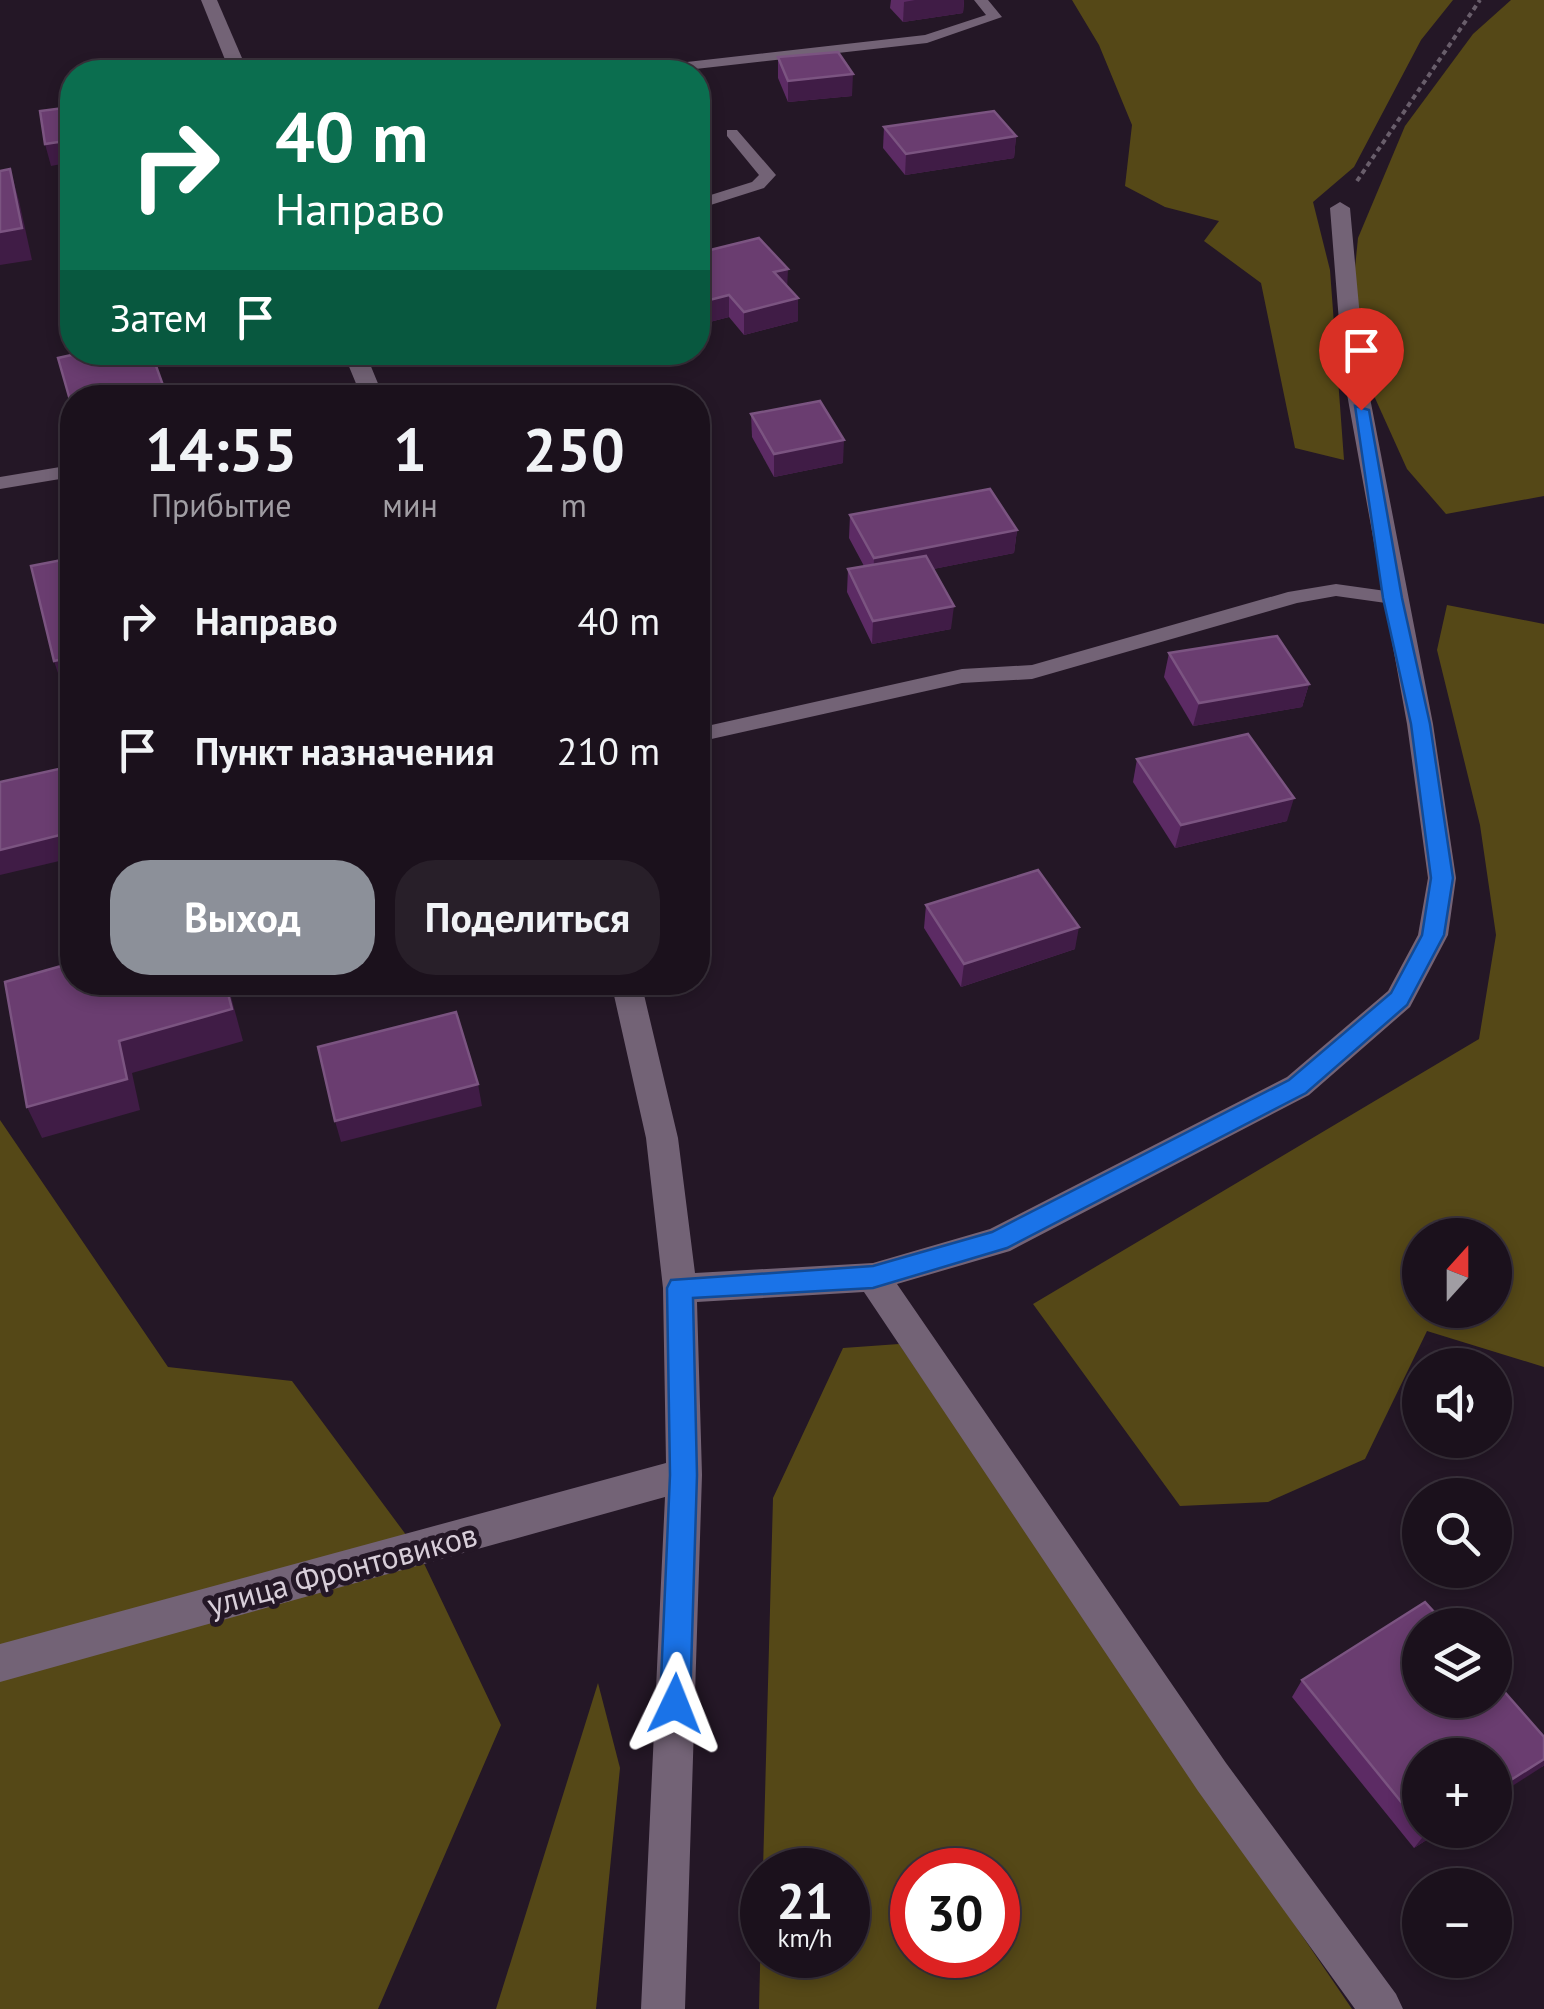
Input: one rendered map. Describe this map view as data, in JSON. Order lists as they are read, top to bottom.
{
  "streets": {
    "street": ["улица Фронтовиков"]
  },
  "north": "top",
  "page": {
    "turn": ["40 m", "Направо"],
    "then": "Затем",
    "eta": [
      "14:55",
      "Прибытие",
      "1",
      "мин",
      "250",
      "m"
    ],
    "list": [
      {
        "name": "Направо",
        "value": "40 m"
      },
      {
        "name": "Пункт назначения",
        "value": "210 m"
      }
    ],
    "buttons": ["Выход", "Поделиться"],
    "map_buttons": ["+", "−"],
    "speed": "21 km/h",
    "limit": "30"
  }
}
